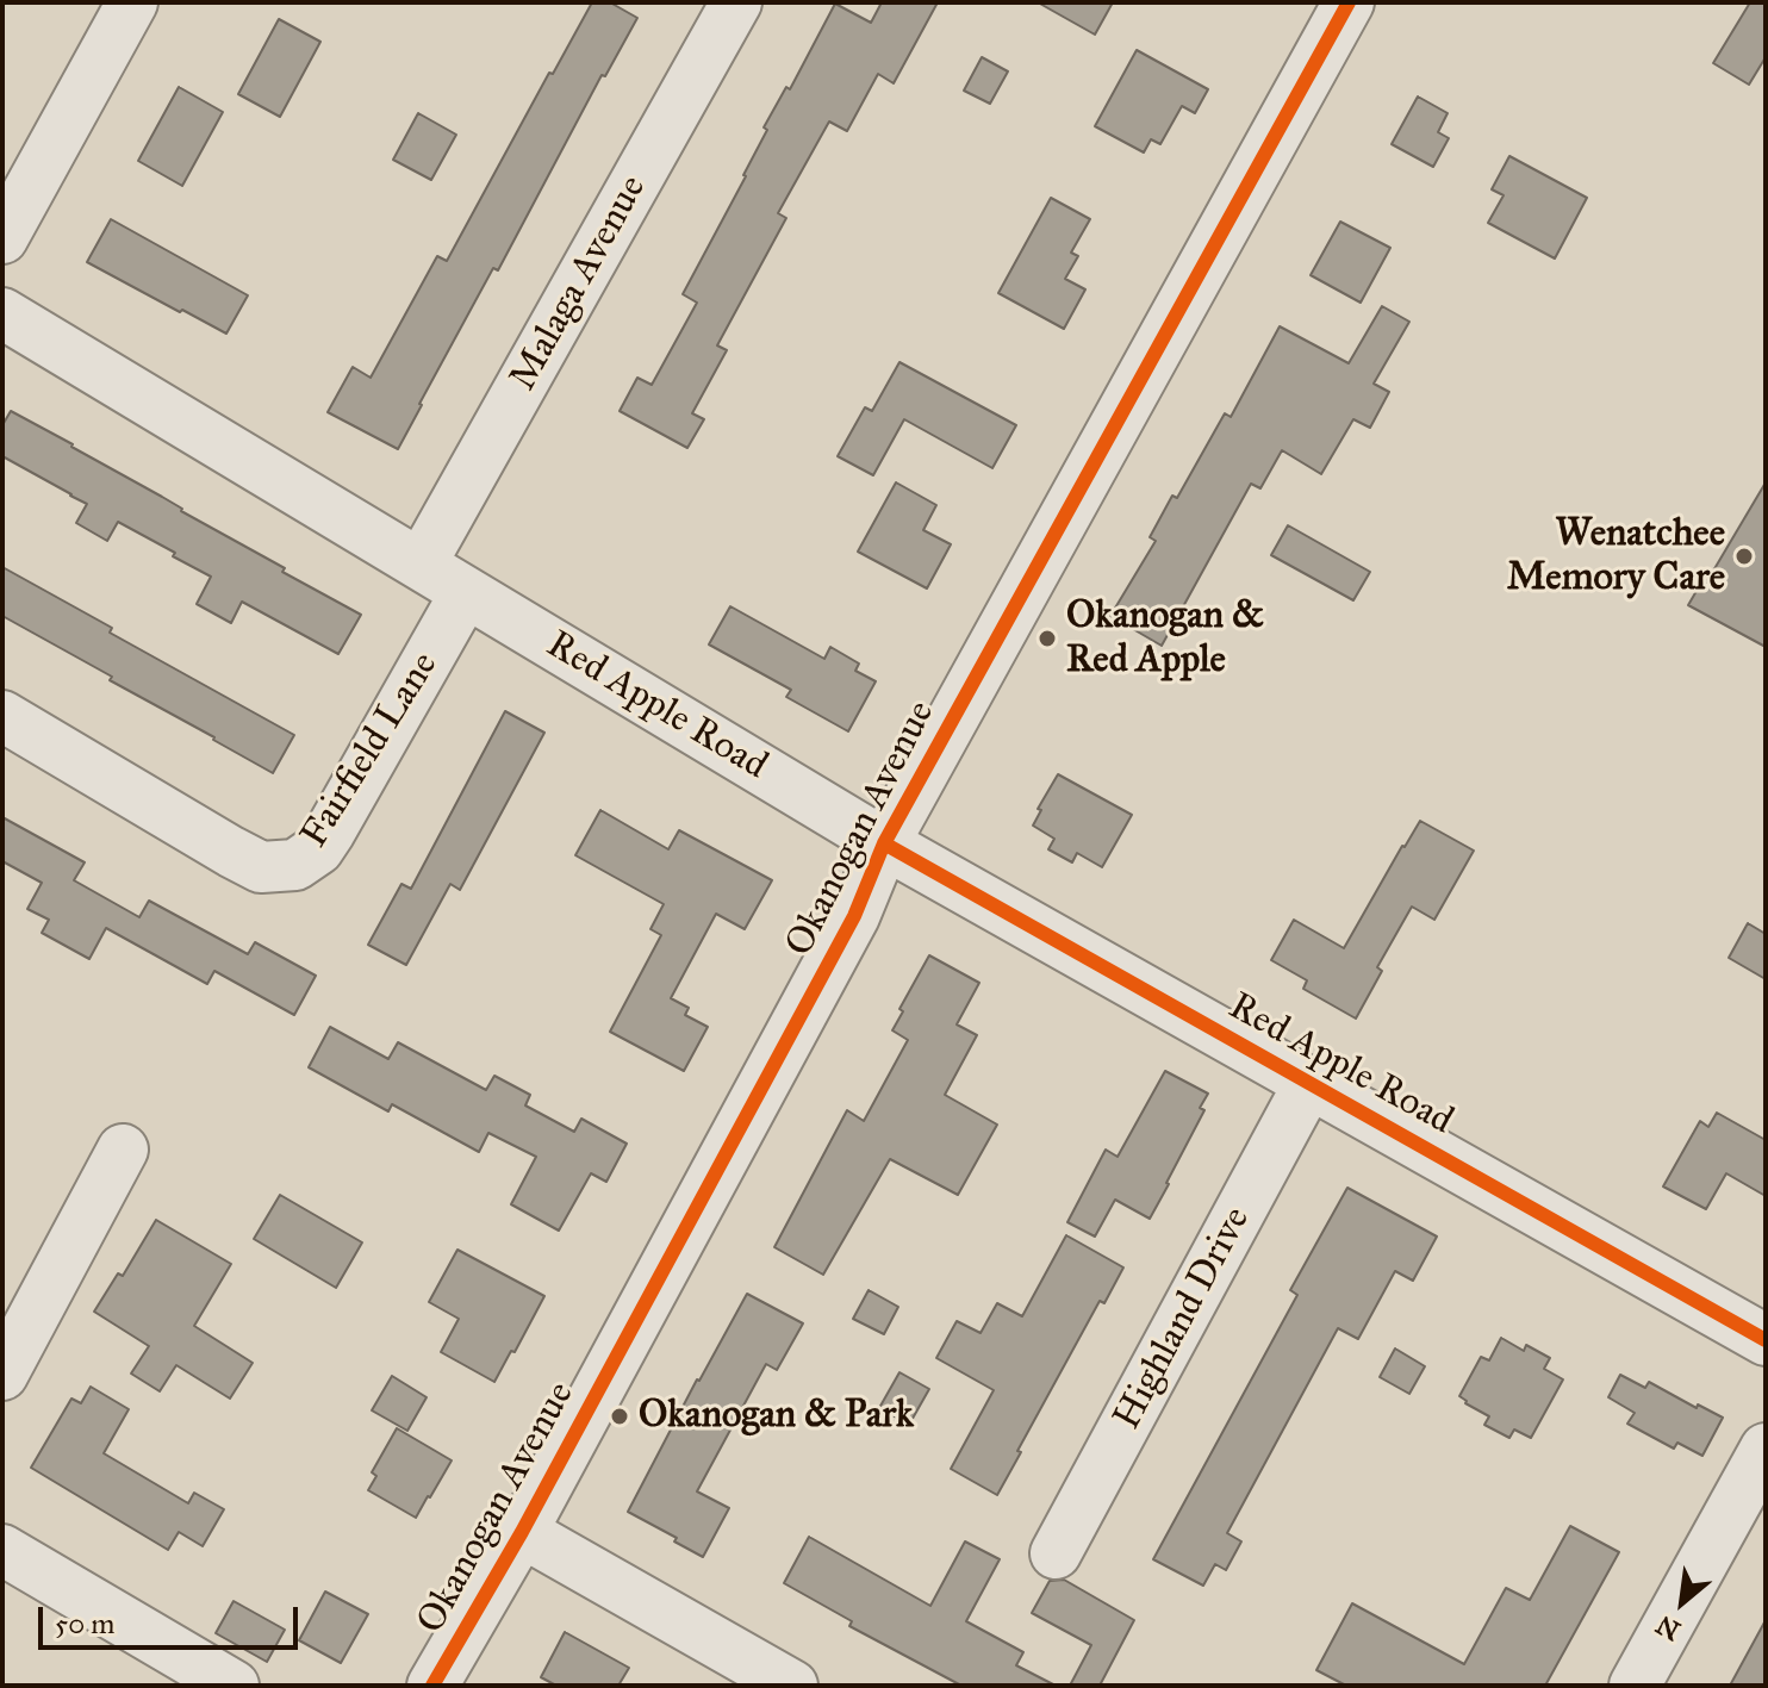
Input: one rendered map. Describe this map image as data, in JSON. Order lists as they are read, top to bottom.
{
  "streets": {
    "street": [
      "Malaga Avenue",
      "Red Apple Road",
      "Fairfield Lane",
      "Okanogan Avenue",
      "Highland Drive"
    ]
  },
  "crossings": [
    ["Malaga Avenue", "Red Apple Road"],
    ["Red Apple Road", "Fairfield Lane"],
    ["Red Apple Road", "Okanogan Avenue"],
    ["Red Apple Road", "Highland Drive"]
  ],
  "places": ["Wenatchee Memory Care", "Okanogan & Red Apple", "Okanogan & Park"],
  "scale_bar": "50 m",
  "north": "bottom left"
}
